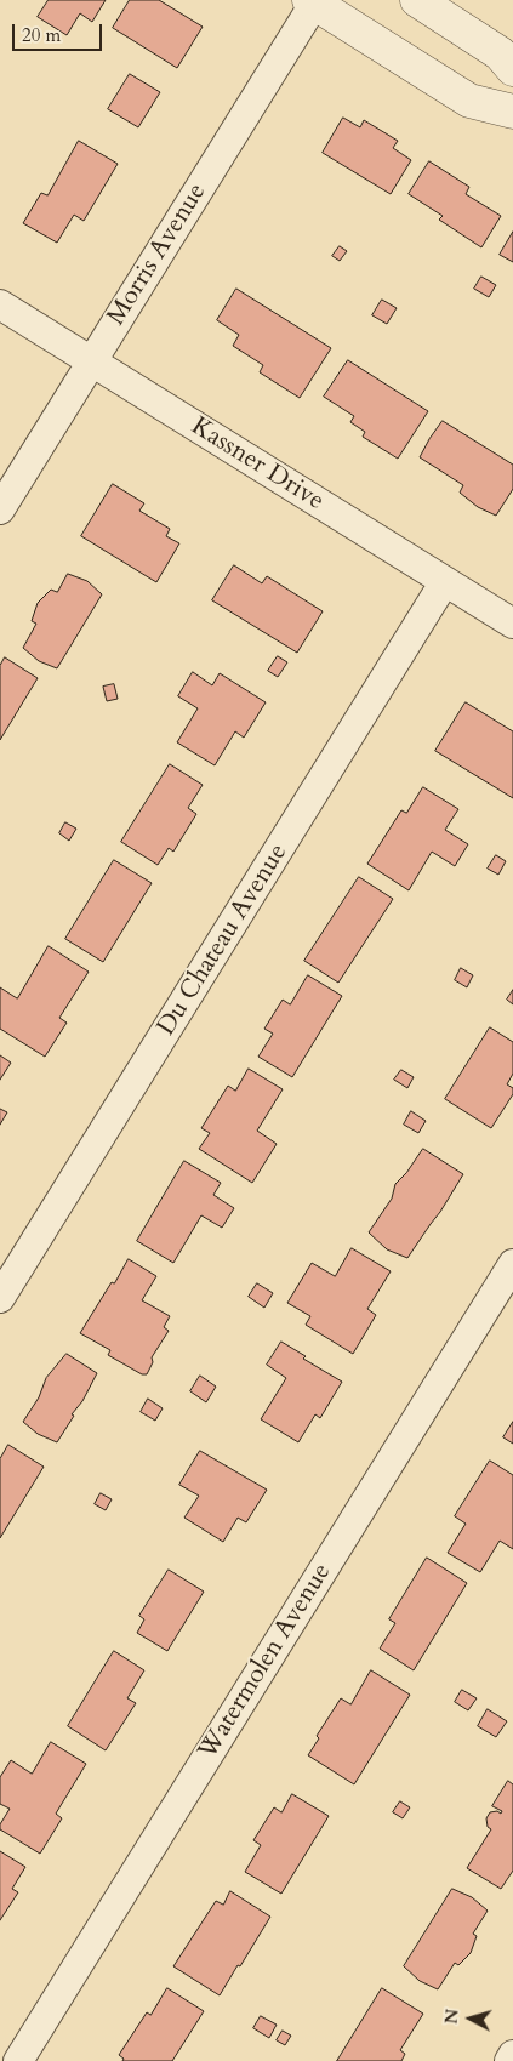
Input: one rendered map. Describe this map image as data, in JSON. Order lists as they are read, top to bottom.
{
  "streets": {
    "street": [
      "Morris Avenue",
      "Kassner Drive",
      "Du Chateau Avenue",
      "Watermolen Avenue"
    ]
  },
  "crossings": [
    ["Morris Avenue", "Kassner Drive"],
    ["Kassner Drive", "Du Chateau Avenue"]
  ],
  "scale_bar": "20 m",
  "north": "left"
}
